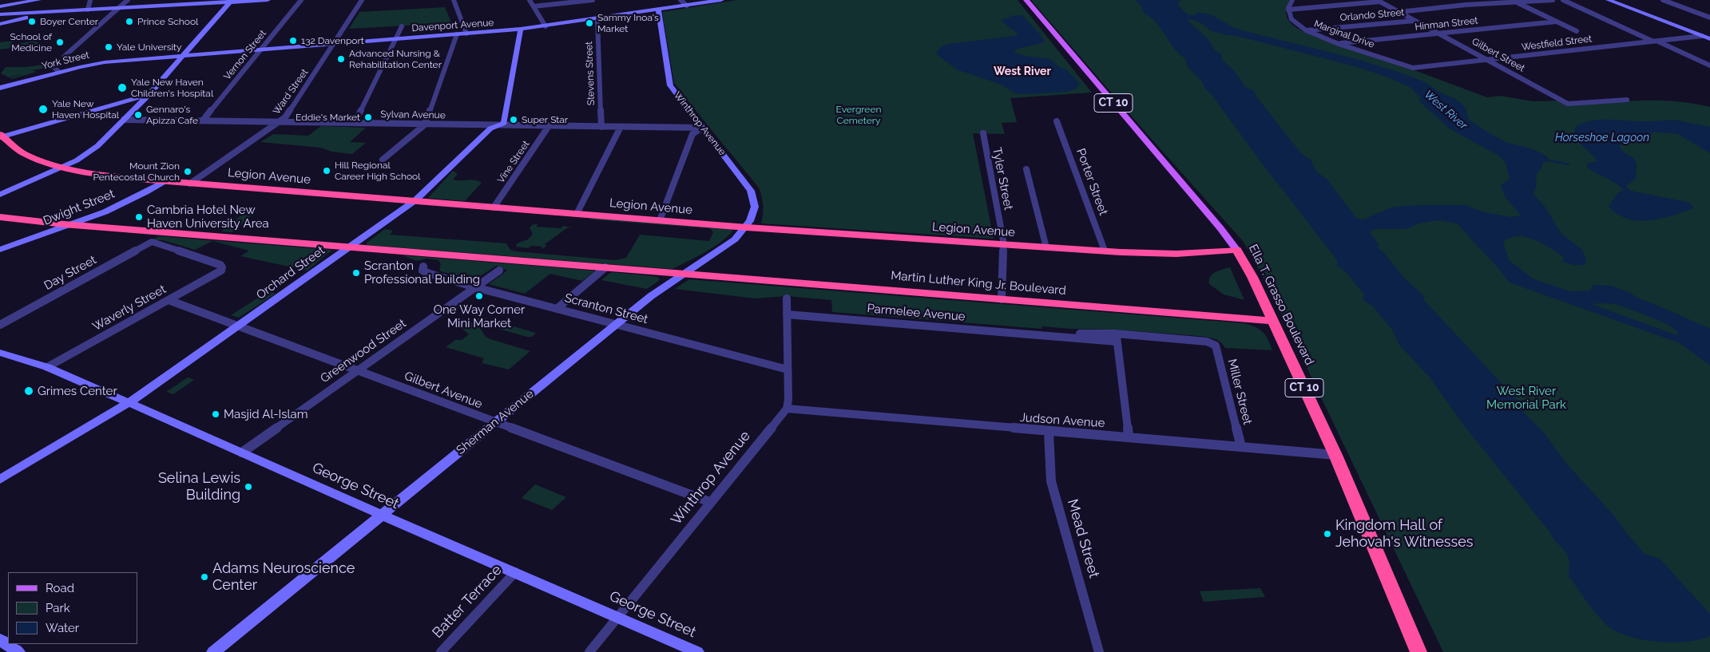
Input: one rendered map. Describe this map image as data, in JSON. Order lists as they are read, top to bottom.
{
  "streets": {
    "highway": [
      "CT 10",
      "Legion Avenue",
      "Martin Luther King Jr. Boulevard",
      "Ella T. Grasso Boulevard"
    ],
    "main road": [
      "Davenport Avenue",
      "York Street",
      "Winthrop Avenue",
      "Dwight Street",
      "Orchard Street",
      "Sherman Avenue",
      "George Street"
    ],
    "street": [
      "Orlando Street",
      "Hinman Street",
      "Marginal Drive",
      "Westfield Street",
      "Vernon Street",
      "Gilbert Street",
      "Stevens Street",
      "Ward Street",
      "Sylvan Avenue",
      "Vine Street",
      "Tyler Street",
      "Porter Street",
      "Day Street",
      "Waverly Street",
      "Scranton Street",
      "Parmelee Avenue",
      "Greenwood Street",
      "Gilbert Avenue",
      "Miller Street",
      "Judson Avenue",
      "Mead Street",
      "Batter Terrace"
    ]
  },
  "crossings": [
    ["Orlando Street", "Marginal Drive"],
    ["Orlando Street", "Gilbert Street"],
    ["Hinman Street", "Marginal Drive"],
    ["Hinman Street", "Gilbert Street"],
    ["Davenport Avenue", "Vernon Street"],
    ["Davenport Avenue", "York Street"],
    ["Davenport Avenue", "Stevens Street"],
    ["Davenport Avenue", "Ward Street"],
    ["Davenport Avenue", "Winthrop Avenue"],
    ["Davenport Avenue", "Orchard Street"],
    ["Marginal Drive", "Westfield Street"],
    ["Westfield Street", "Gilbert Street"],
    ["Vernon Street", "Sylvan Avenue"],
    ["Stevens Street", "Sylvan Avenue"],
    ["Ward Street", "Sylvan Avenue"],
    ["Ward Street", "Legion Avenue"],
    ["Sylvan Avenue", "Winthrop Avenue"],
    ["Sylvan Avenue", "Vine Street"],
    ["Sylvan Avenue", "Orchard Street"],
    ["Winthrop Avenue", "Gilbert Avenue"],
    ["Winthrop Avenue", "Judson Avenue"],
    ["Winthrop Avenue", "Sherman Avenue"],
    ["Winthrop Avenue", "George Street"],
    ["Vine Street", "Legion Avenue"],
    ["Legion Avenue", "Tyler Street"],
    ["Legion Avenue", "Porter Street"],
    ["Legion Avenue", "Dwight Street"],
    ["Legion Avenue", "Orchard Street"],
    ["Legion Avenue", "Ella T. Grasso Boulevard"],
    ["Legion Avenue", "Sherman Avenue"],
    ["Tyler Street", "Martin Luther King Jr. Boulevard"],
    ["Dwight Street", "Martin Luther King Jr. Boulevard"],
    ["Day Street", "Waverly Street"],
    ["Orchard Street", "Martin Luther King Jr. Boulevard"],
    ["Orchard Street", "Gilbert Avenue"],
    ["Orchard Street", "George Street"],
    ["Martin Luther King Jr. Boulevard", "Ella T. Grasso Boulevard"],
    ["Martin Luther King Jr. Boulevard", "Sherman Avenue"],
    ["Ella T. Grasso Boulevard", "Judson Avenue"],
    ["Waverly Street", "Gilbert Avenue"],
    ["Waverly Street", "George Street"],
    ["Scranton Street", "Greenwood Street"],
    ["Scranton Street", "Sherman Avenue"],
    ["Parmelee Avenue", "Miller Street"],
    ["Greenwood Street", "Gilbert Avenue"],
    ["Greenwood Street", "George Street"],
    ["Gilbert Avenue", "Sherman Avenue"],
    ["Miller Street", "Judson Avenue"],
    ["Judson Avenue", "Mead Street"],
    ["Sherman Avenue", "George Street"],
    ["George Street", "Batter Terrace"]
  ],
  "districts": ["West River"],
  "water": ["West River", "Horseshoe Lagoon"],
  "parks": ["Evergreen Cemetery", "West River Memorial Park"],
  "places": [
    "Boyer Center",
    "Prince School",
    "Sammy Inoa's Market",
    "132 Davenport",
    "School of Medicine",
    "Yale University",
    "Advanced Nursing & Rehabilitation Center",
    "Yale New Haven Children's Hospital",
    "Yale New Haven Hospital",
    "Gennaro's Apizza Cafe",
    "Eddie's Market",
    "Super Star",
    "Hill Regional Career High School",
    "Mount Zion Pentecostal Church",
    "Cambria Hotel New Haven University Area",
    "Scranton Professional Building",
    "One Way Corner Mini Market",
    "Grimes Center",
    "Masjid Al-Islam",
    "Selina Lewis Building",
    "Kingdom Hall of Jehovah's Witnesses",
    "Adams Neuroscience Center"
  ],
  "legend": ["Road", "Park", "Water"]
}
